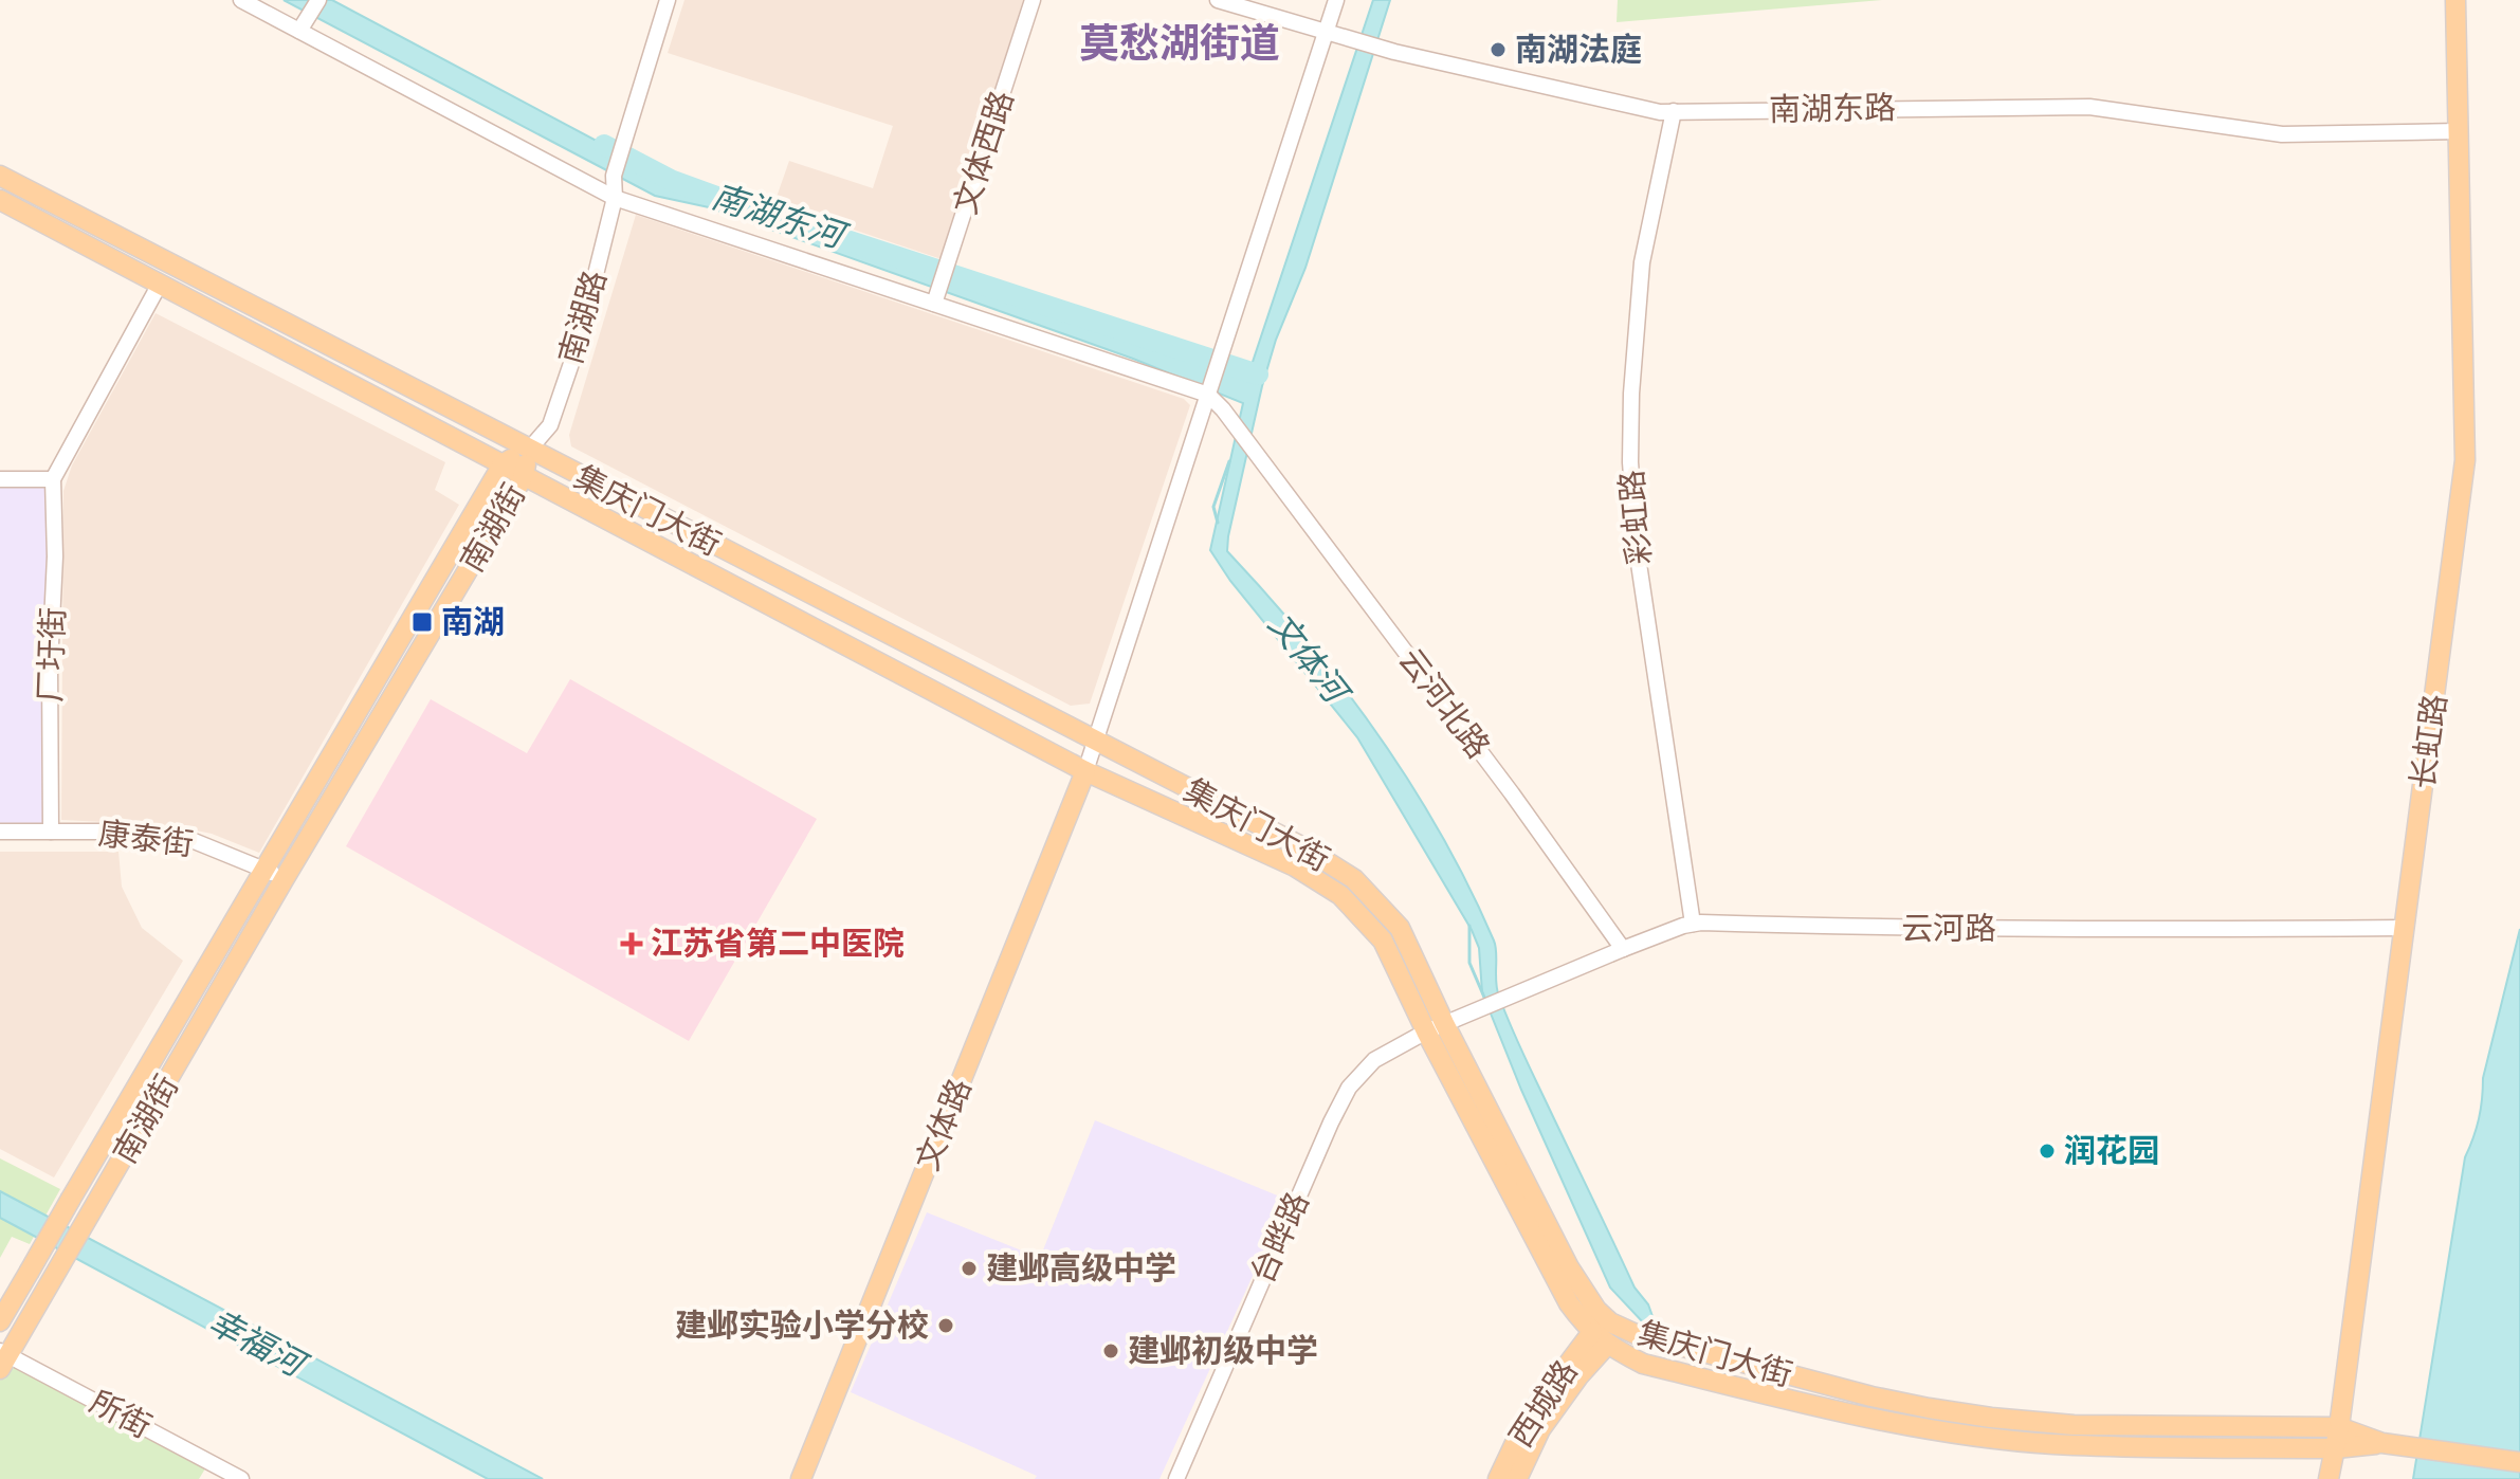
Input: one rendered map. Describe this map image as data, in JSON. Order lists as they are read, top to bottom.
{
  "streets": {
    "main road": [
      "集庆门大街",
      "南湖街",
      "长虹路",
      "文体路",
      "西城路"
    ],
    "street": [
      "南湖东路",
      "文体西路",
      "南湖路",
      "彩虹路",
      "厂圩街",
      "云河北路",
      "康泰街",
      "云河路",
      "台晔路",
      "所街"
    ]
  },
  "crossings": [
    ["南湖东路", "彩虹路"],
    ["南湖东路", "长虹路"],
    ["南湖路", "集庆门大街"],
    ["南湖路", "南湖街"],
    ["集庆门大街", "南湖街"],
    ["集庆门大街", "长虹路"],
    ["集庆门大街", "文体路"],
    ["集庆门大街", "台晔路"],
    ["集庆门大街", "西城路"],
    ["彩虹路", "云河路"],
    ["南湖街", "康泰街"],
    ["南湖街", "所街"],
    ["厂圩街", "康泰街"],
    ["云河北路", "云河路"],
    ["长虹路", "云河路"],
    ["云河路", "台晔路"]
  ],
  "districts": ["莫愁湖街道"],
  "water": ["南湖东河", "文体河", "幸福河"],
  "places": {
    "other": [
      "南湖法庭",
      "润花园",
      "建邺高级中学",
      "建邺实验小学分校",
      "建邺初级中学"
    ],
    "transit": ["南湖"],
    "health": ["江苏省第二中医院"]
  }
}
